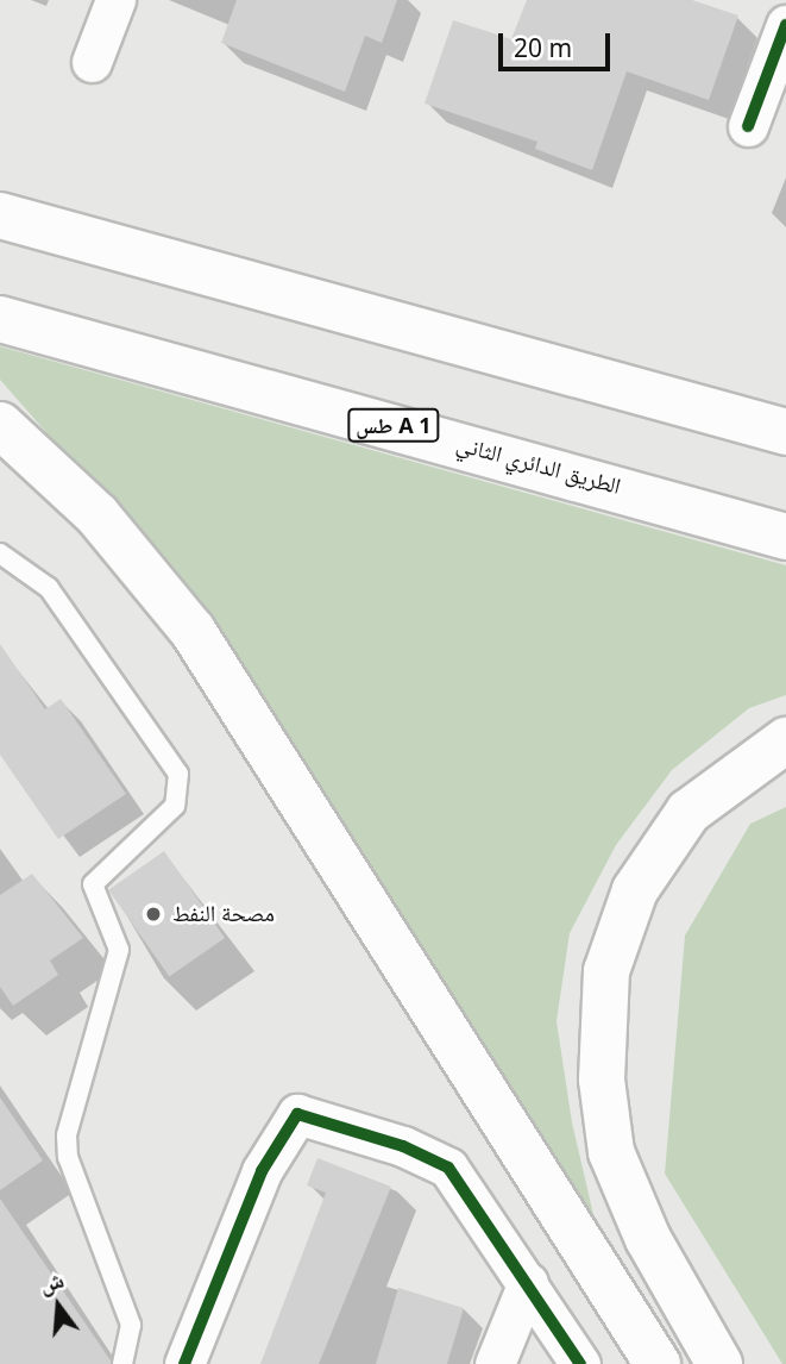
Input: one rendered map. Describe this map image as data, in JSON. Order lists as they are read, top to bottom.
{
  "streets": {
    "highway": ["طس A 1", "الطريق الدائري الثاني"]
  },
  "places": ["مصحة النفط"],
  "scale_bar": "20 m",
  "north": "top"
}
